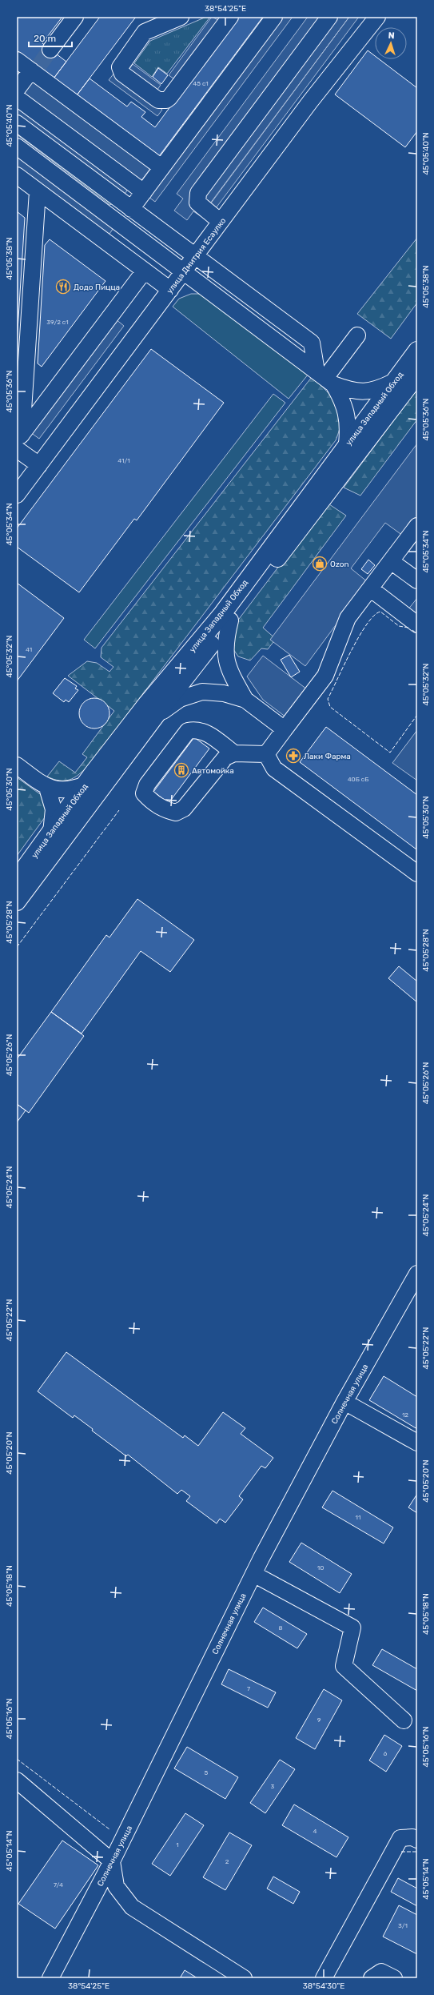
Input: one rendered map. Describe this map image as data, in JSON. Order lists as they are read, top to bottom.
{
  "streets": {
    "highway": ["улица Западный Обход"],
    "street": ["улица Дмитрия Есаулко", "Солнечная улица"]
  },
  "places": {
    "restaurant": ["Додо Пицца"],
    "shop": ["Ozon"],
    "pharmacy": ["Лаки Фарма"],
    "building": ["Автомойка"]
  },
  "house_numbers": [
    "45 с1",
    "39/2 с1",
    "41/1",
    "41",
    "40Б сБ",
    "12",
    "11",
    "10",
    "8",
    "7",
    "9",
    "6",
    "5",
    "3",
    "4",
    "1",
    "2",
    "7/4",
    "3/1"
  ],
  "scale_bar": "20 m",
  "north": "top",
  "coordinates": [
    "38°54'25\"E",
    "45°05'40\"N",
    "45°05'38\"N",
    "45°05'36\"N",
    "45°05'34\"N",
    "45°05'32\"N",
    "45°05'30\"N",
    "45°05'28\"N",
    "45°05'26\"N",
    "45°05'24\"N",
    "45°05'22\"N",
    "45°05'20\"N",
    "45°05'18\"N",
    "45°05'16\"N",
    "45°05'14\"N",
    "38°54'30\"E"
  ]
}
